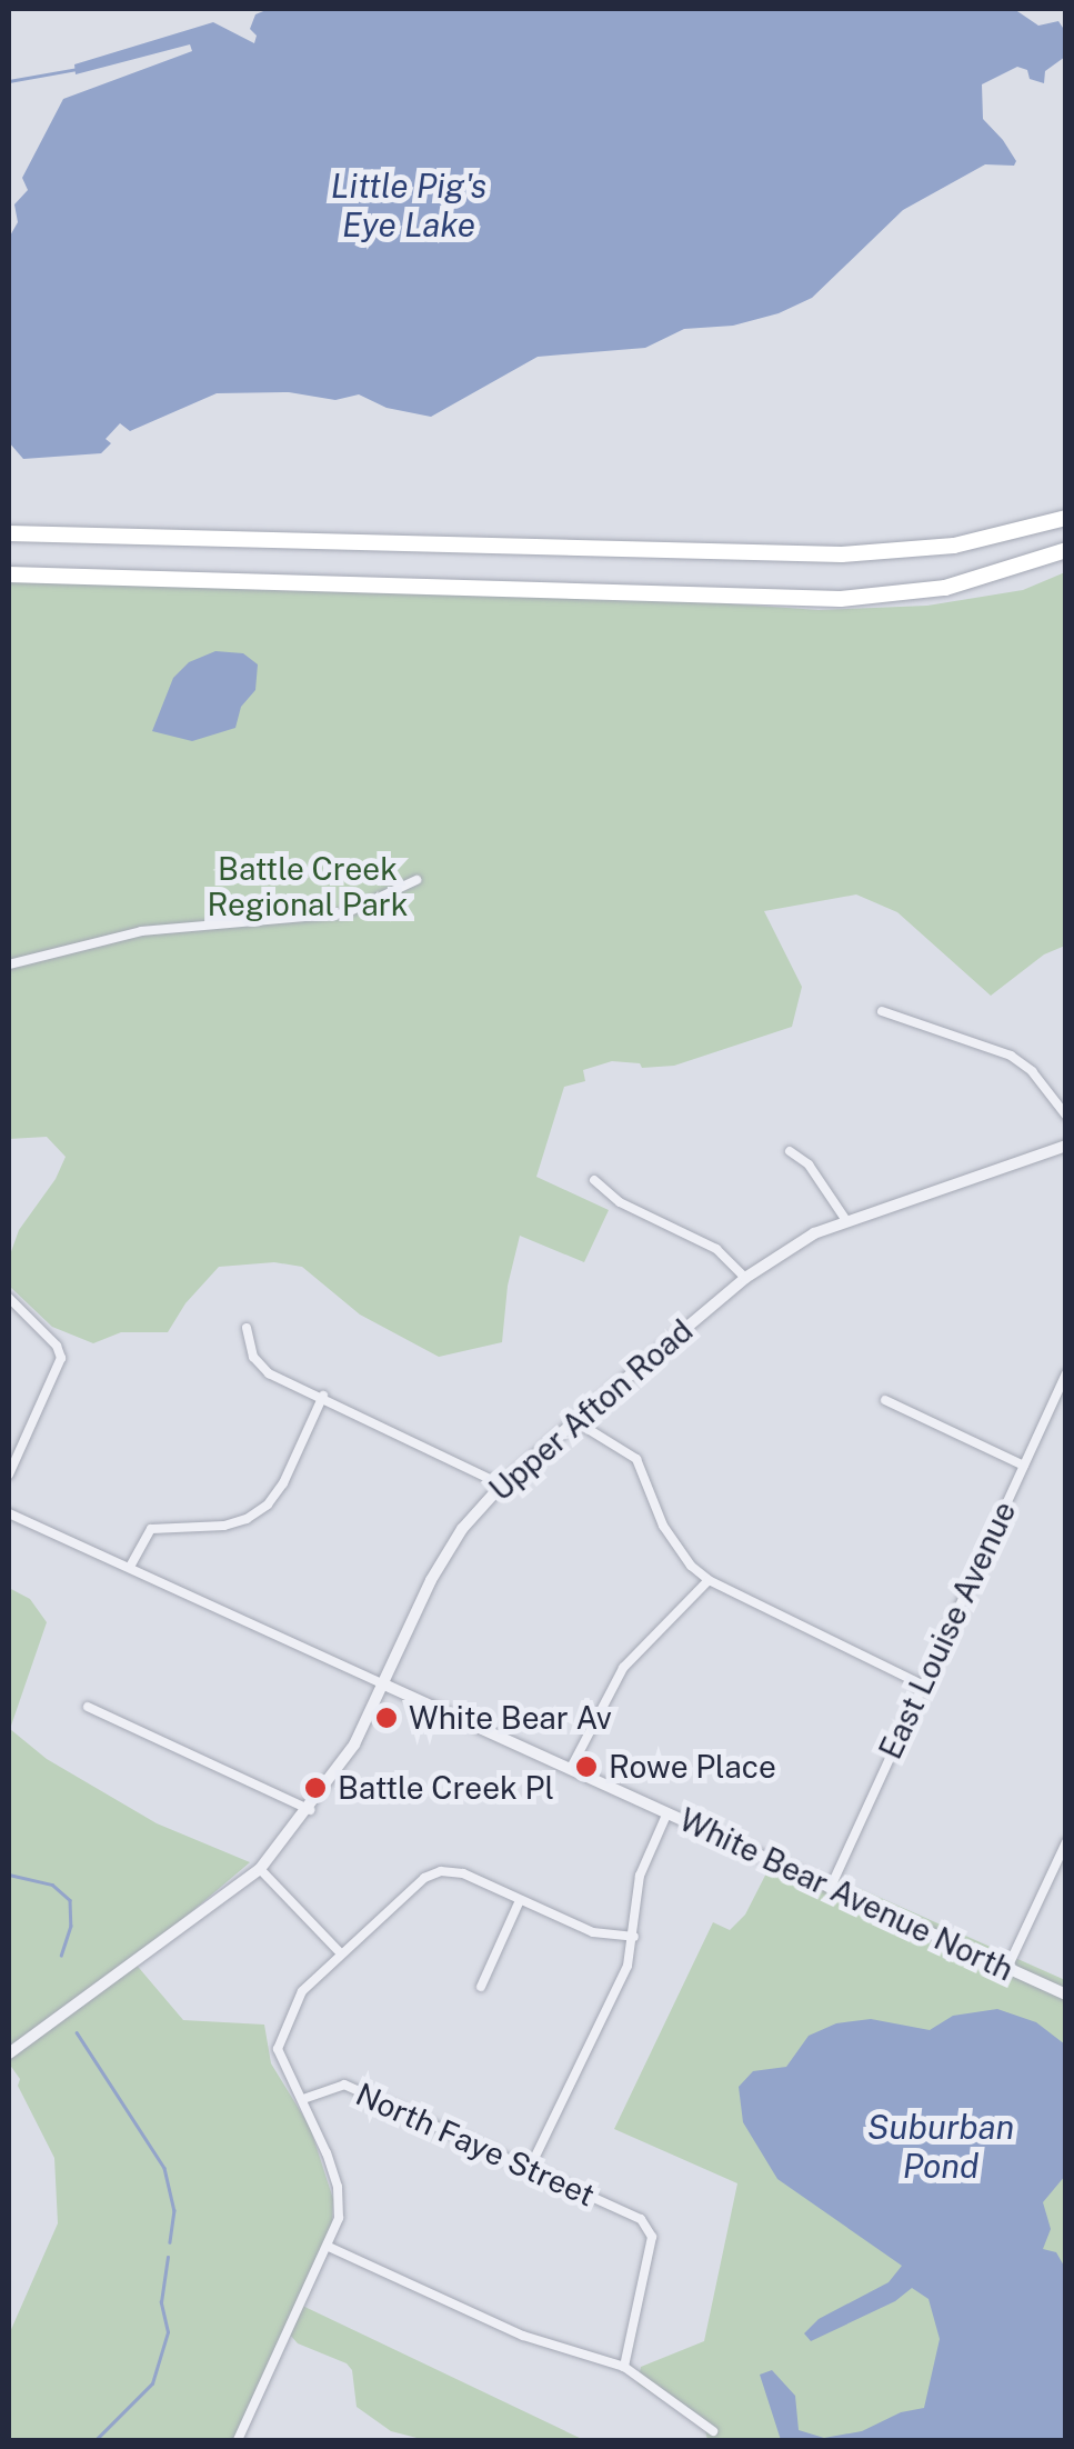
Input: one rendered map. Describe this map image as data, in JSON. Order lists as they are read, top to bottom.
{
  "streets": {
    "street": [
      "Upper Afton Road",
      "East Louise Avenue",
      "White Bear Avenue North",
      "North Faye Street"
    ]
  },
  "crossings": [
    ["Upper Afton Road", "White Bear Avenue North"],
    ["East Louise Avenue", "White Bear Avenue North"]
  ],
  "water": ["Little Pig's Eye Lake", "Suburban Pond"],
  "parks": ["Battle Creek Regional Park"],
  "places": ["White Bear Av", "Rowe Place", "Battle Creek Pl"]
}
